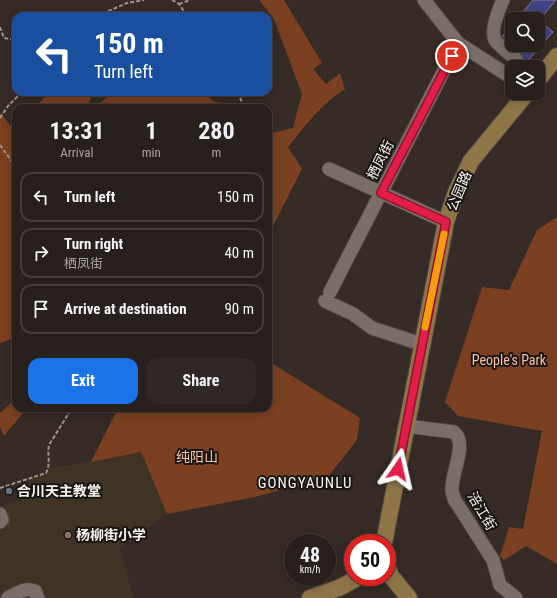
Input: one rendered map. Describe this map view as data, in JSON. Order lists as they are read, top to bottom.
{
  "streets": {
    "main road": ["公园路"],
    "street": ["栖凤街", "涪江街"]
  },
  "crossings": [
    ["栖凤街", "公园路"],
    ["公园路", "涪江街"]
  ],
  "districts": ["GONGYAUNLU"],
  "parks": ["People's Park", "纯阳山"],
  "places": ["合川天主教堂", "杨柳街小学"],
  "page": {
    "turn": ["150 m", "Turn left"],
    "eta": [
      "13:31",
      "Arrival",
      "1",
      "min",
      "280",
      "m"
    ],
    "list": [
      {
        "name": "Turn left",
        "value": "150 m"
      },
      {
        "name": "Turn right",
        "note": "栖凤街",
        "value": "40 m"
      },
      {
        "name": "Arrive at destination",
        "value": "90 m"
      }
    ],
    "buttons": ["Exit", "Share"],
    "speed": "48 km/h",
    "limit": "50"
  }
}
